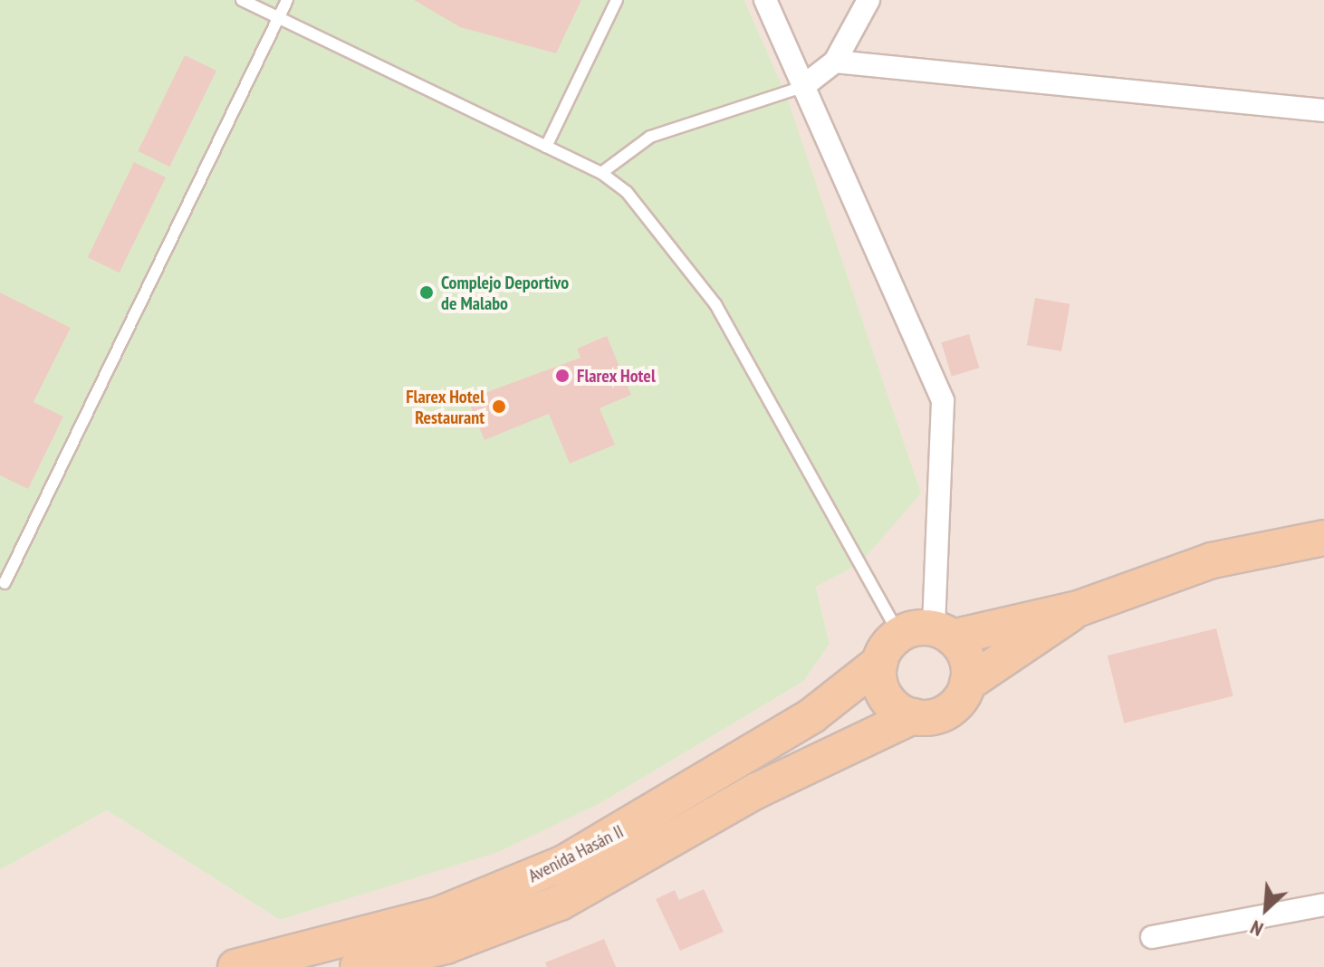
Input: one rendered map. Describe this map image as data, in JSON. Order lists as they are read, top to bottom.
{
  "streets": {
    "main road": ["Avenida Hasán II"]
  },
  "places": ["Complejo Deportivo de Malabo", "Flarex Hotel", "Flarex Hotel Restaurant"],
  "north": "bottom left"
}
